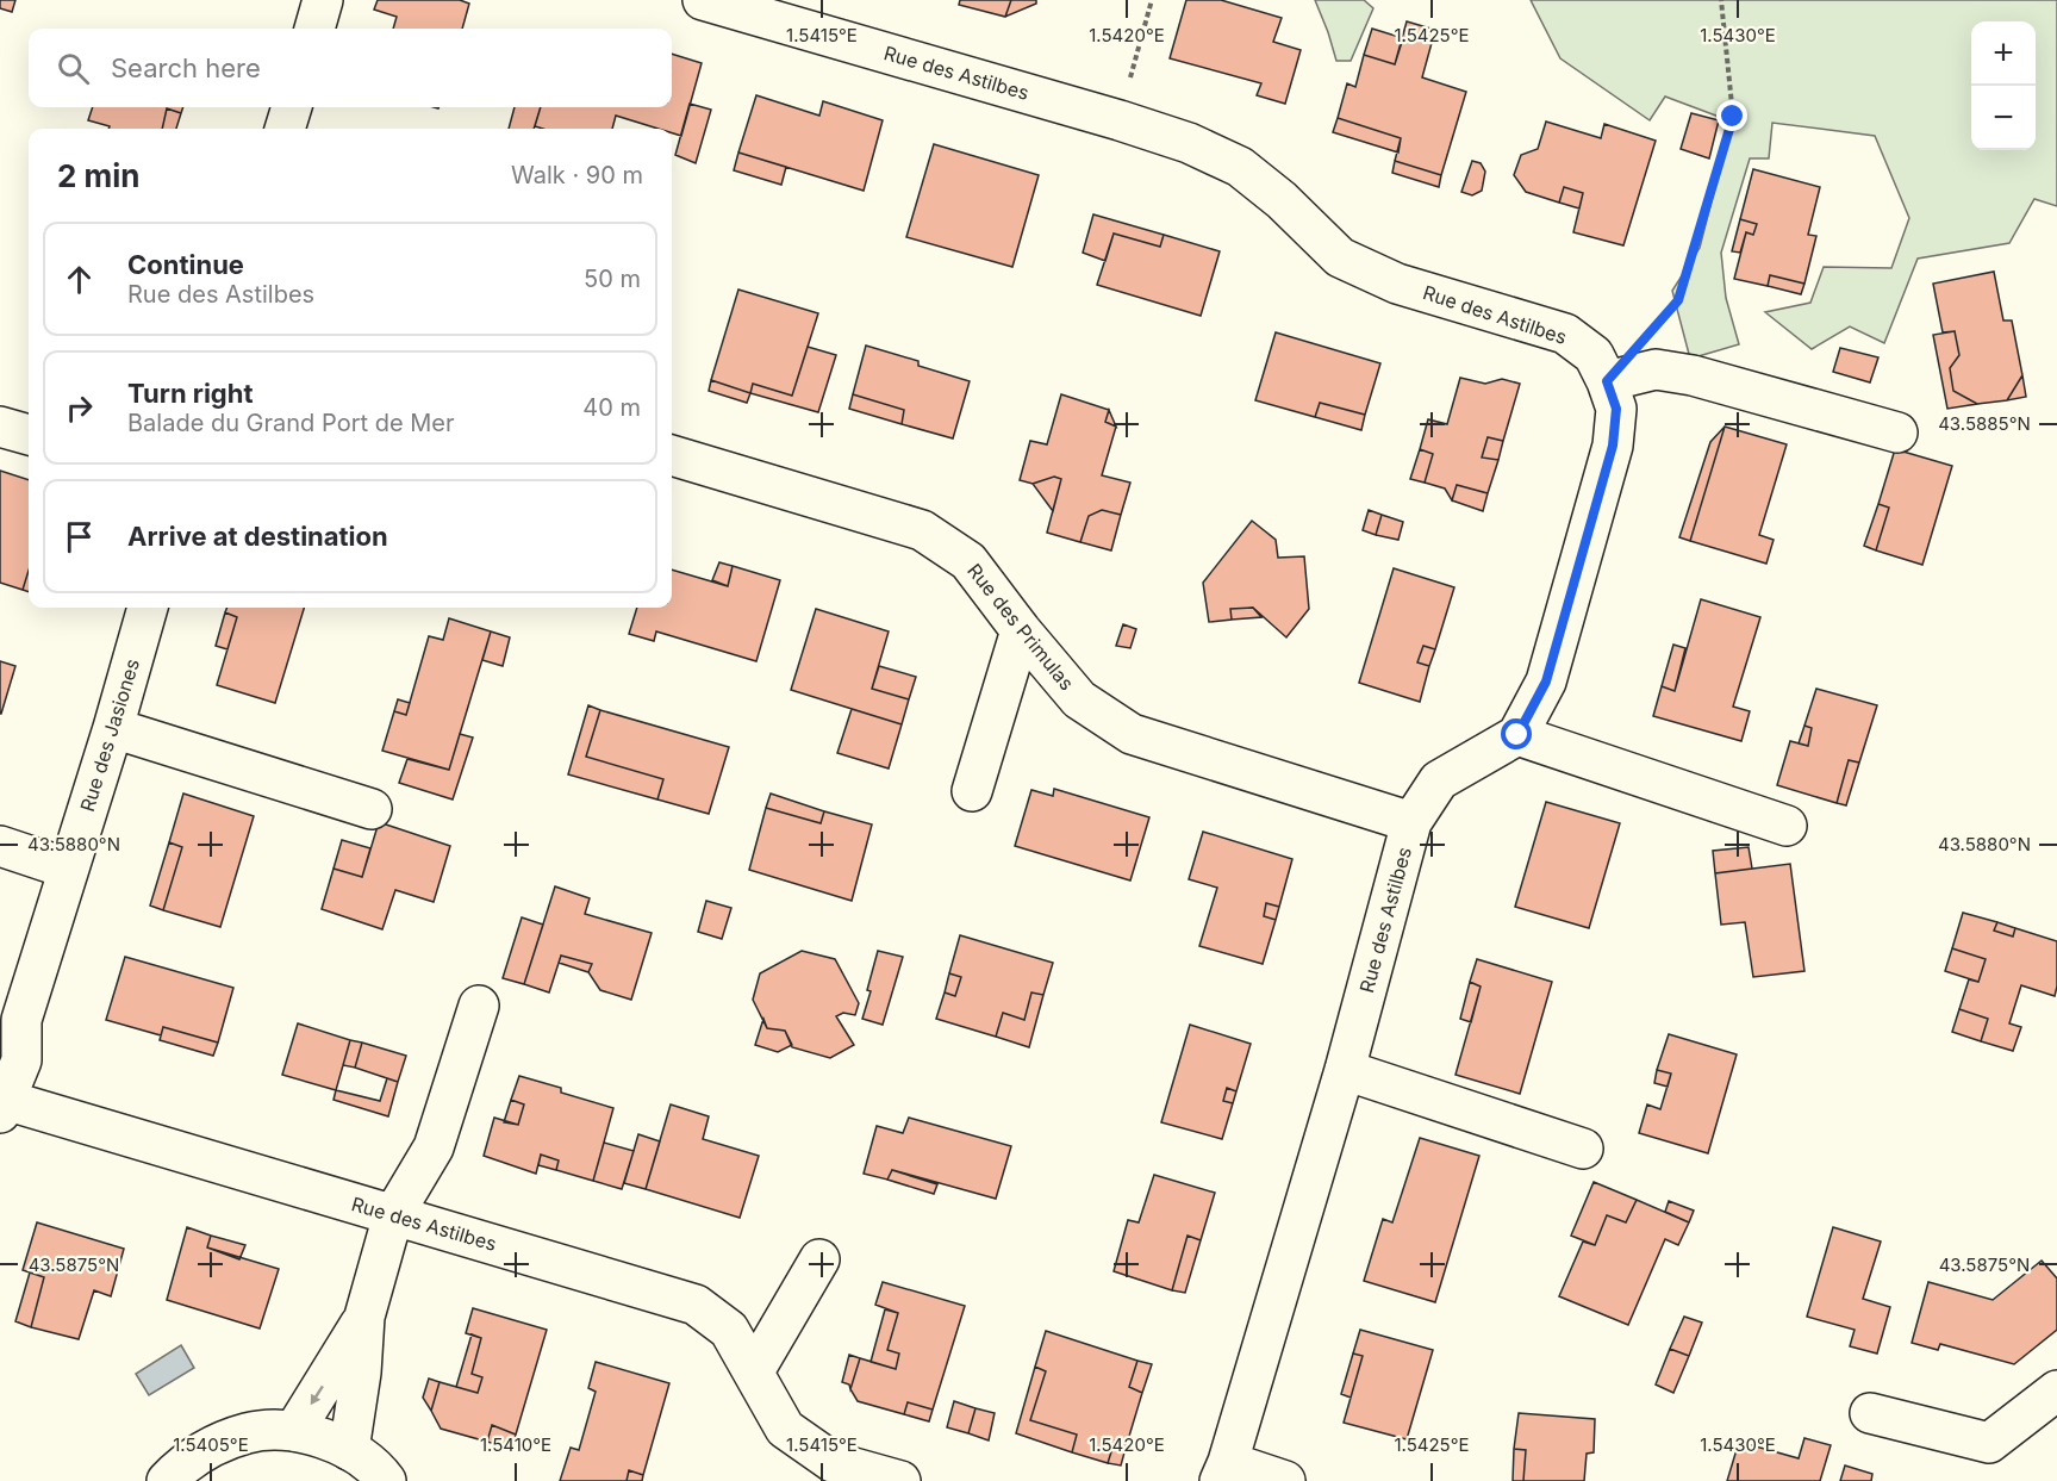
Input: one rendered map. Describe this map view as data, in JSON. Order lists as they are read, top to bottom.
{
  "streets": {
    "street": ["Rue des Astilbes", "Rue des Primulas", "Rue des Jasiones"]
  },
  "crossings": [
    ["Rue des Astilbes", "Rue des Primulas"],
    ["Rue des Astilbes", "Rue des Jasiones"]
  ],
  "page": {
    "map_buttons": ["+", "−"],
    "search": "Search here",
    "heading": ["2 min", "Walk · 90 m"],
    "list": [
      ["Continue", "Rue des Astilbes", "50 m"],
      ["Turn right", "Balade du Grand Port de Mer", "40 m"],
      "Arrive at destination"
    ]
  },
  "coordinates": [
    "1.5415°E",
    "1.5420°E",
    "1.5425°E",
    "1.5430°E",
    "43.5885°N",
    "43.5880°N",
    "43.5875°N",
    "1.5405°E",
    "1.5410°E"
  ]
}
